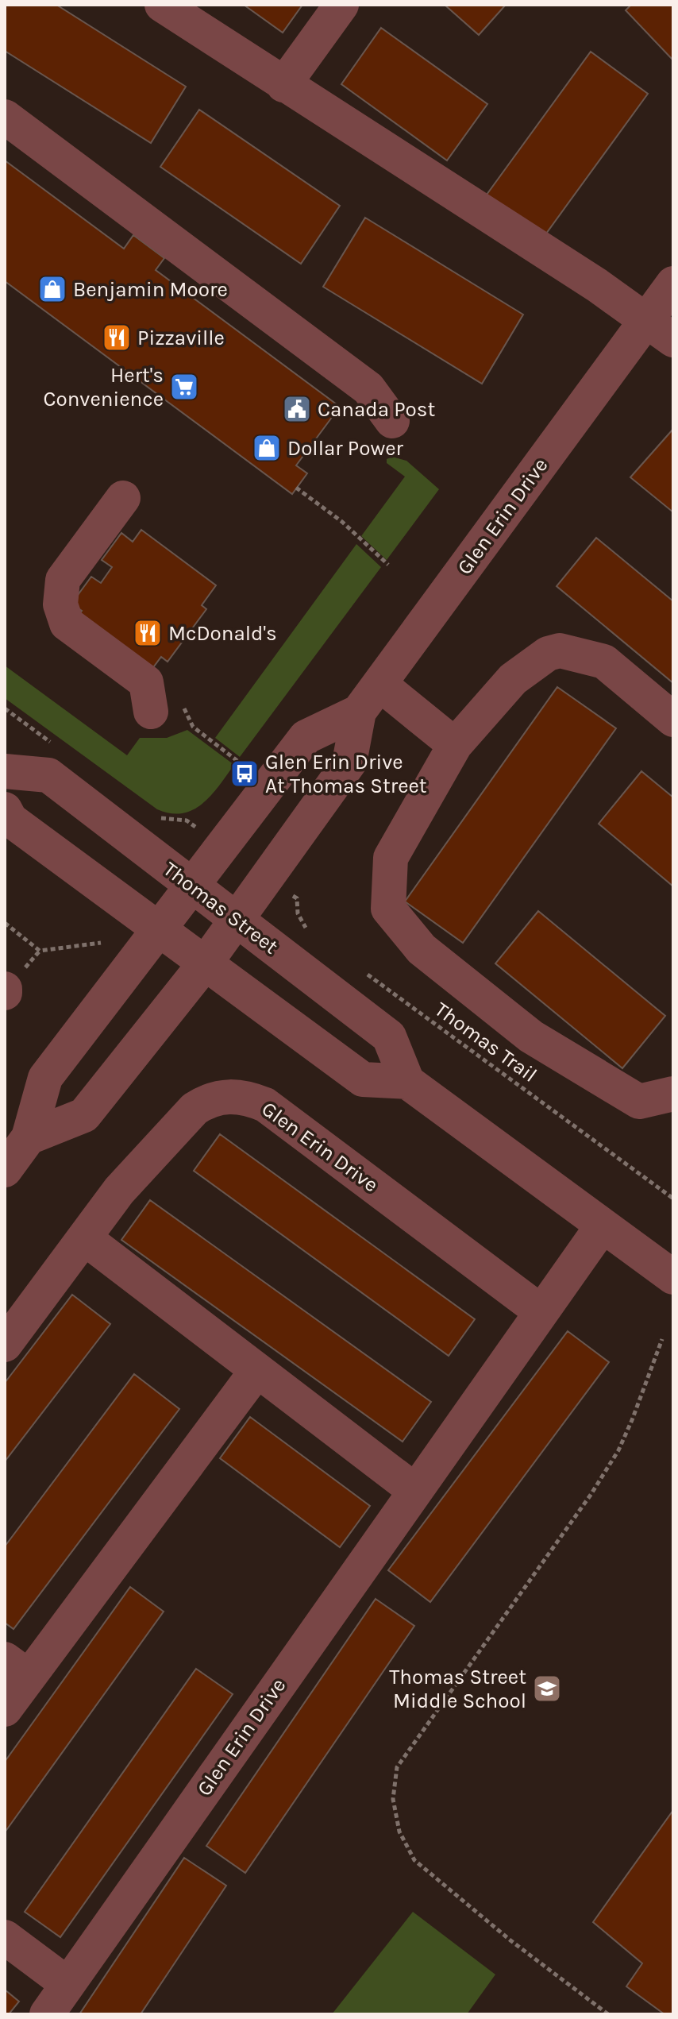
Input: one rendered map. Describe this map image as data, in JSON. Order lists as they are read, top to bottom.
{
  "streets": {
    "street": ["Glen Erin Drive", "Thomas Street"],
    "path": ["Thomas Trail"]
  },
  "crossings": [
    ["Glen Erin Drive", "Thomas Street"]
  ],
  "places": {
    "shop": ["Benjamin Moore", "Dollar Power"],
    "restaurant": ["Pizzaville", "McDonald's"],
    "supermarket": ["Hert's Convenience"],
    "public building": ["Canada Post"],
    "bus stop": ["Glen Erin Drive At Thomas Street"],
    "school or university": ["Thomas Street Middle School"]
  }
}
